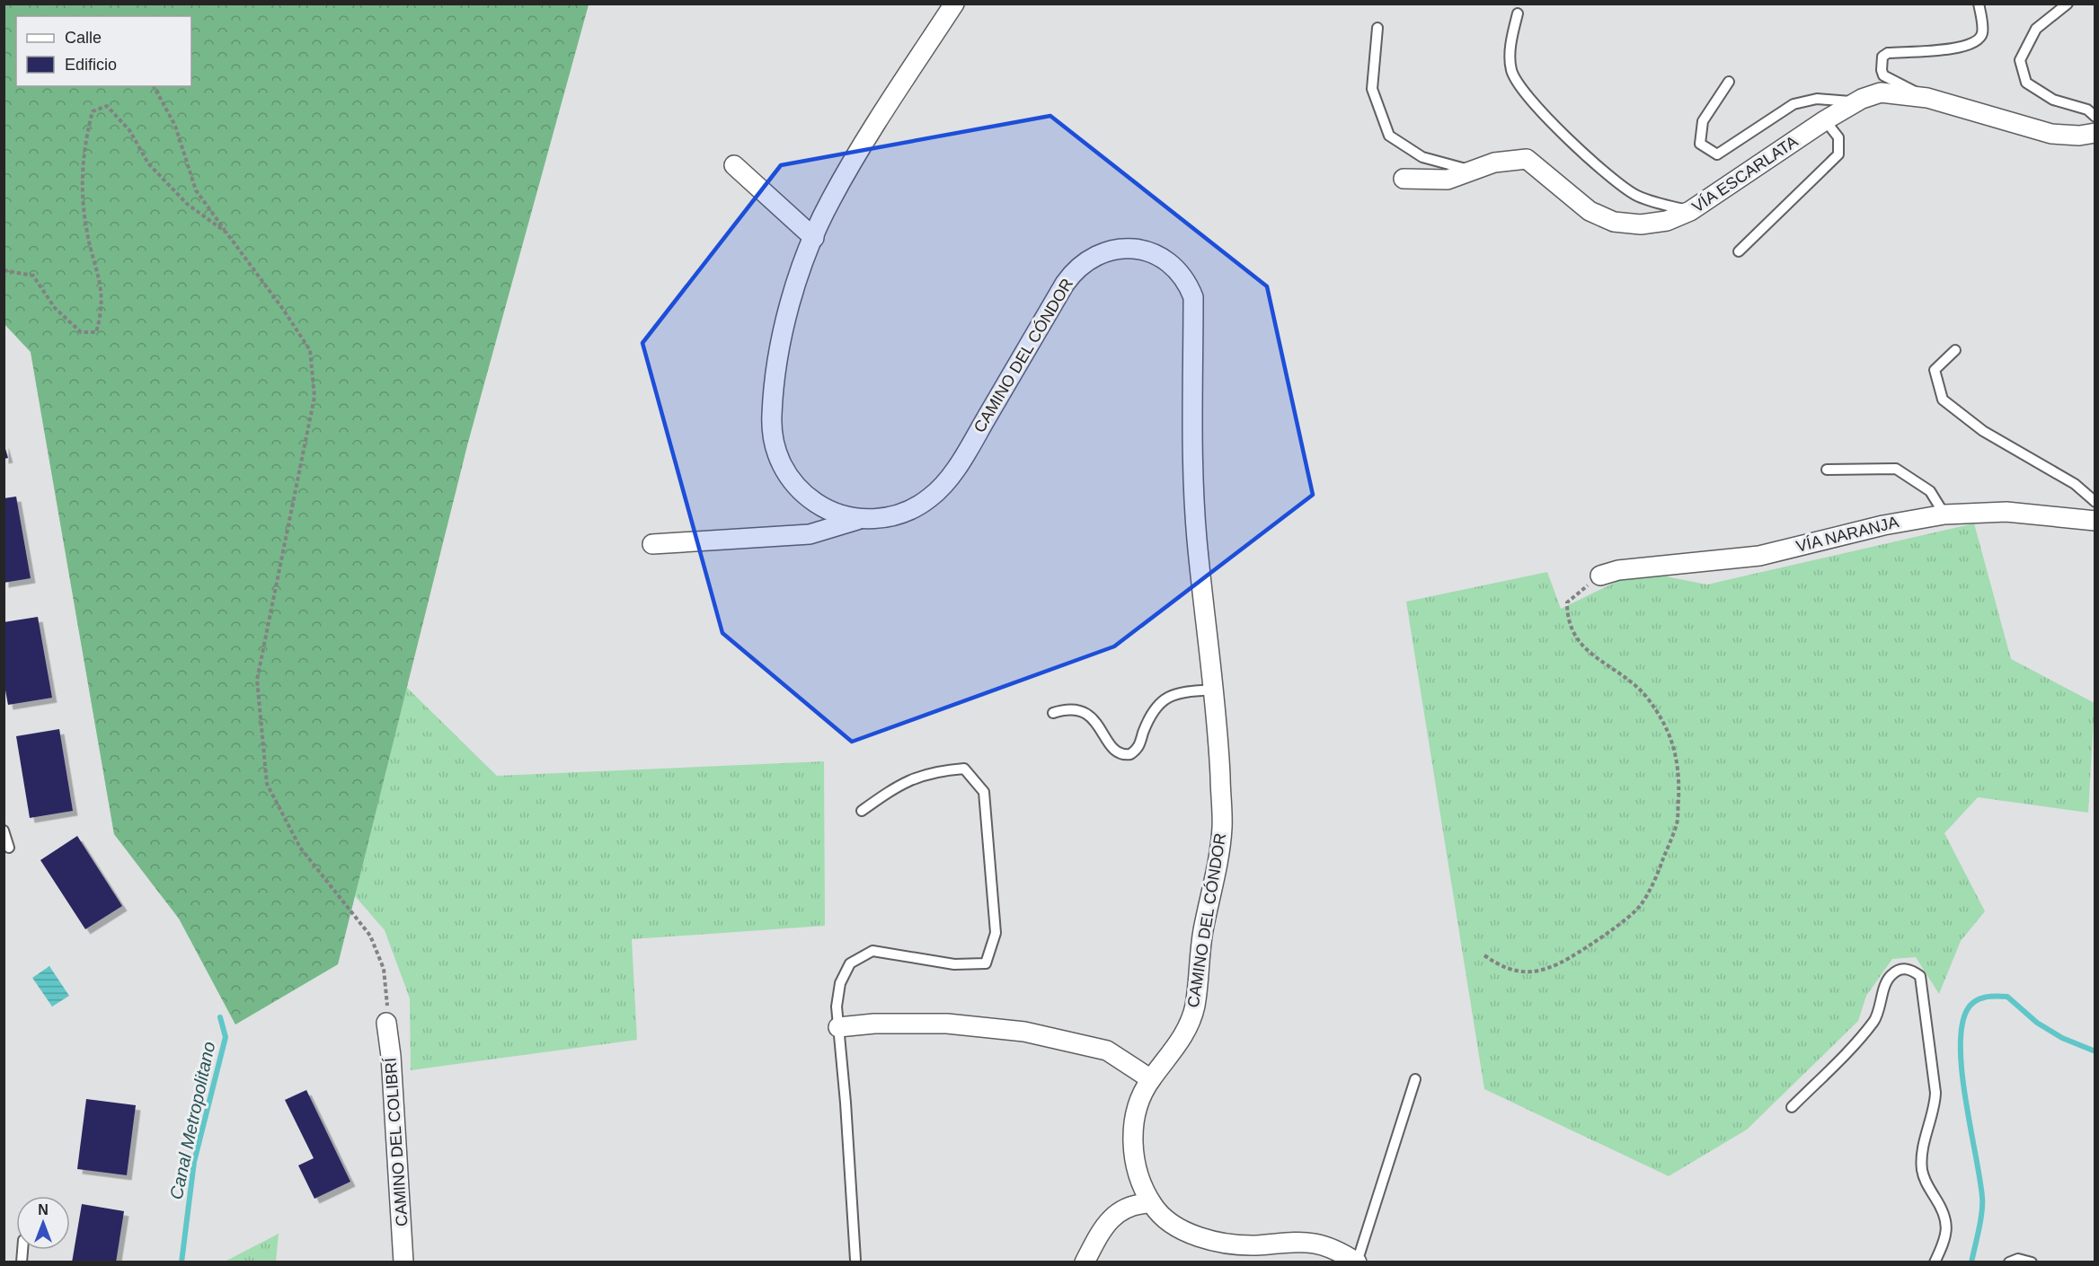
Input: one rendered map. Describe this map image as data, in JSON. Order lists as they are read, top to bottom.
{
  "streets": {
    "street": [
      "VÍA ESCARLATA",
      "CAMINO DEL CÓNDOR",
      "VÍA NARANJA",
      "CAMINO DEL COLIBRÍ"
    ]
  },
  "water": ["Canal Metropolitano"],
  "legend": ["Calle", "Edificio"],
  "north": "top"
}
